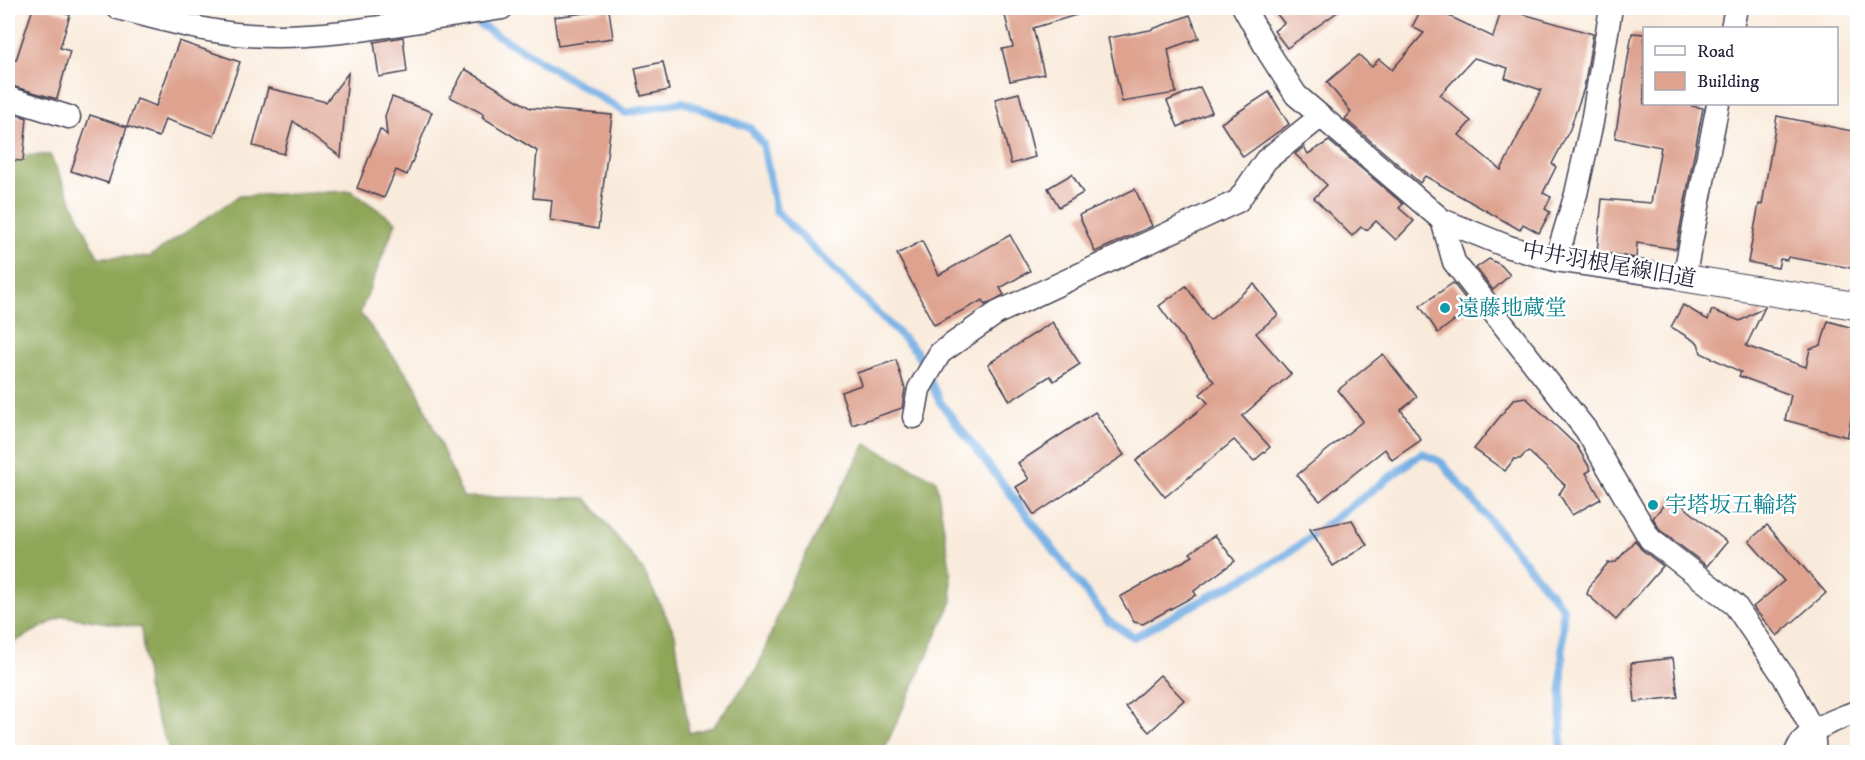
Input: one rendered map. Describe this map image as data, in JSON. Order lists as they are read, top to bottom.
{
  "streets": {
    "street": ["中井羽根尾線旧道"]
  },
  "places": ["遠藤地蔵堂", "宇塔坂五輪塔"],
  "legend": ["Road", "Building"]
}
